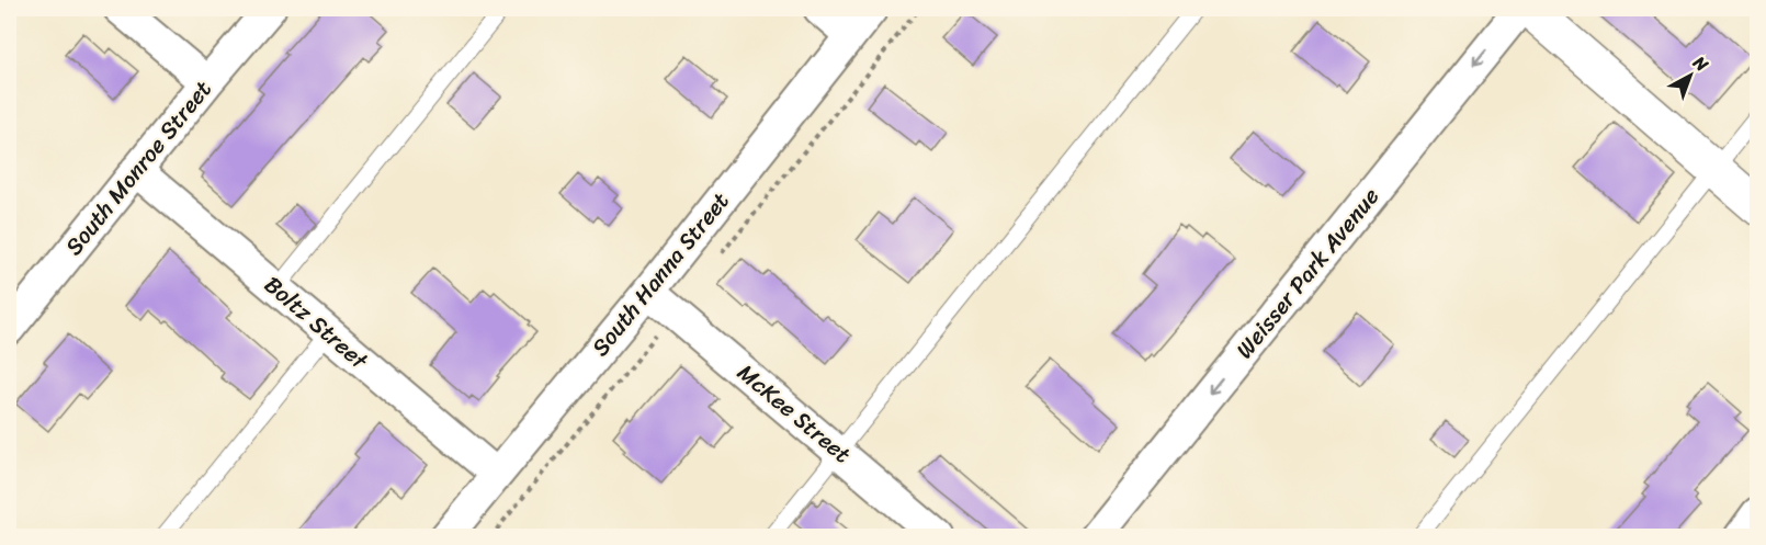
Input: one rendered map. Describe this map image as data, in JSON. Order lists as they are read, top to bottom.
{
  "streets": {
    "street": [
      "South Monroe Street",
      "Weisser Park Avenue",
      "South Hanna Street",
      "Boltz Street",
      "McKee Street"
    ]
  },
  "crossings": [
    ["South Monroe Street", "Boltz Street"],
    ["South Hanna Street", "Boltz Street"],
    ["South Hanna Street", "McKee Street"]
  ],
  "one_way": ["Weisser Park Avenue"],
  "north": "top right"
}
